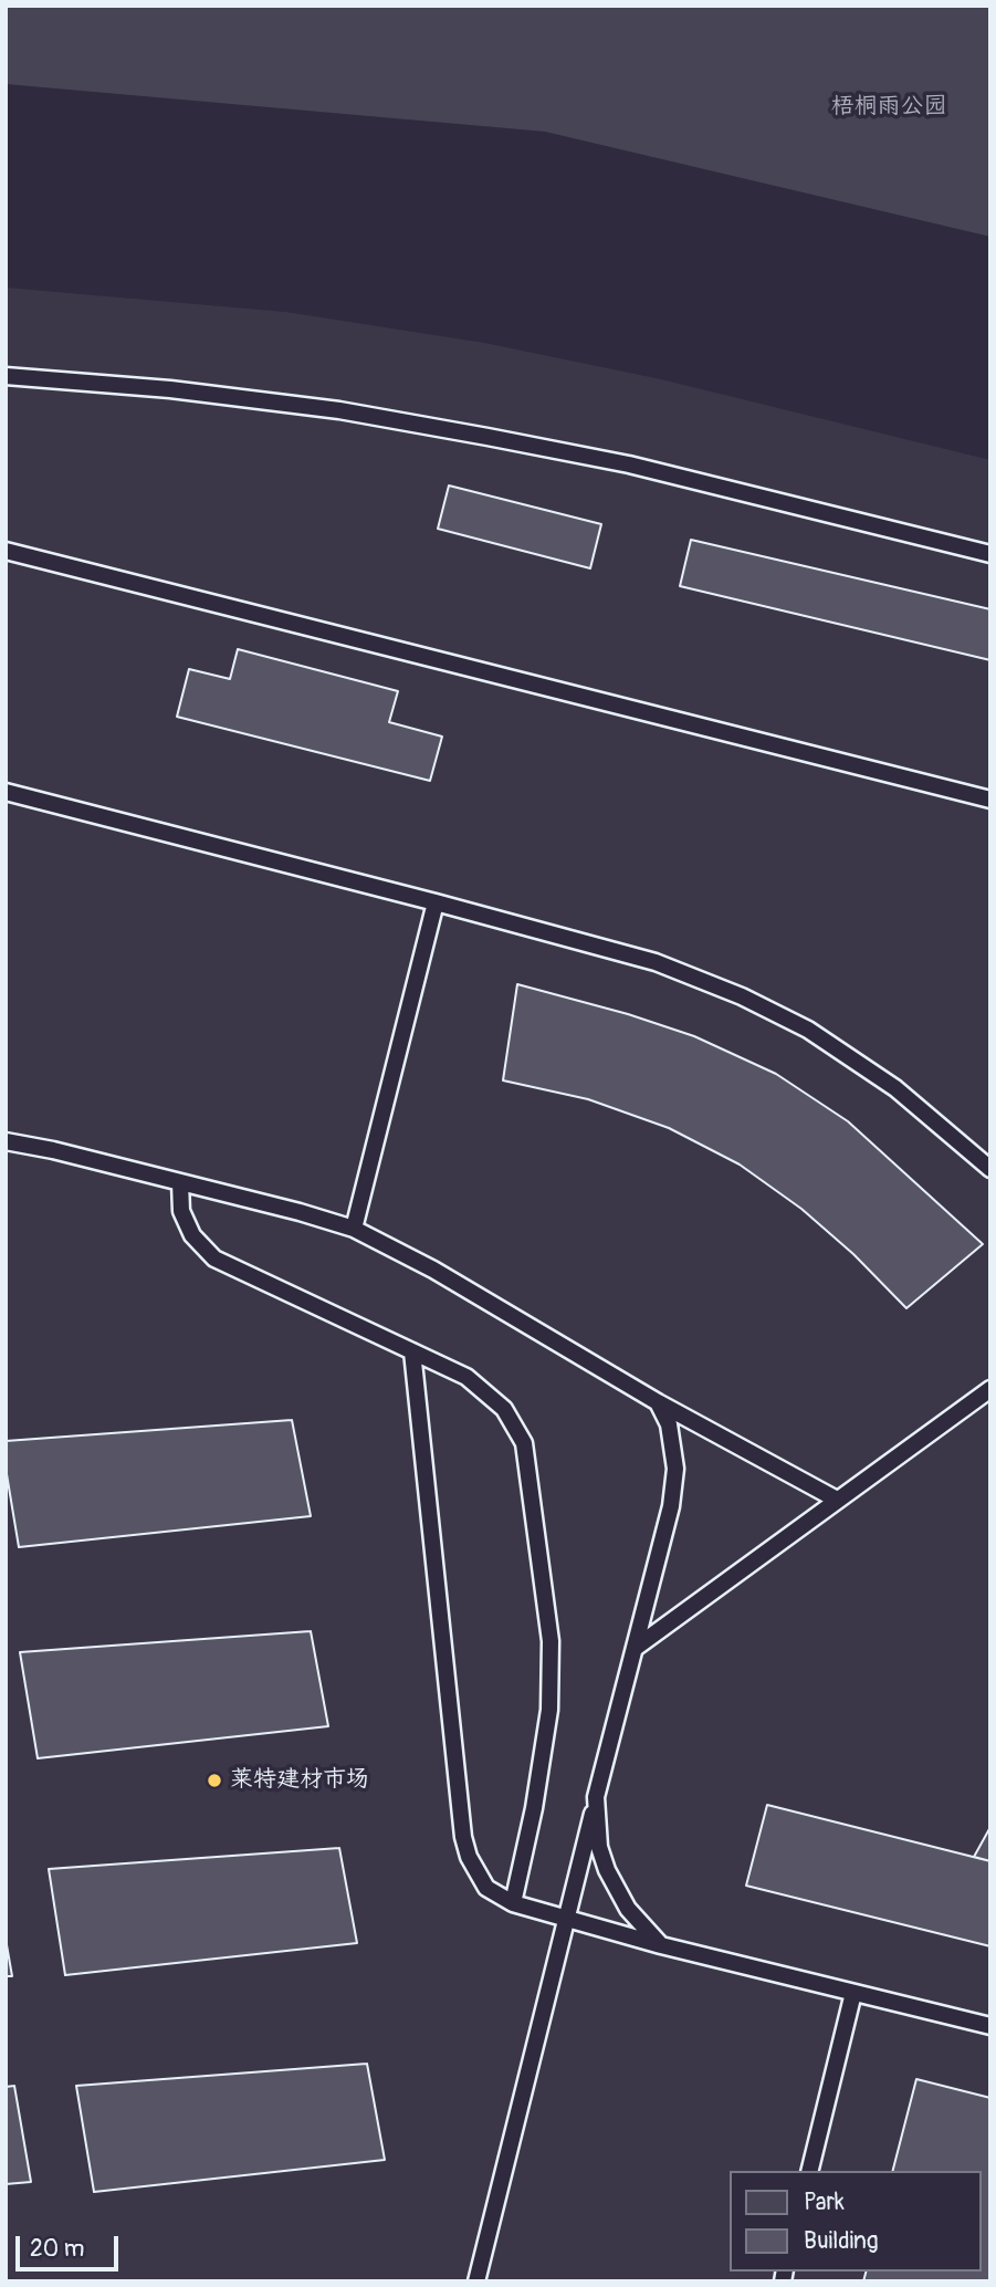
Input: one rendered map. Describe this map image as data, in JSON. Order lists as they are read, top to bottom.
{
  "parks": ["梧桐雨公园"],
  "places": ["莱特建材市场"],
  "legend": ["Park", "Building"],
  "scale_bar": "20 m"
}
